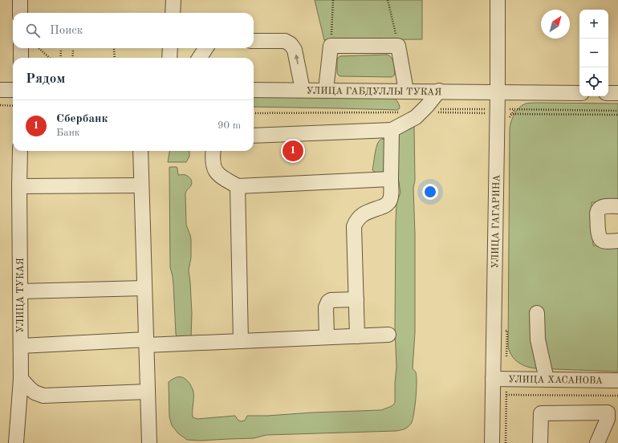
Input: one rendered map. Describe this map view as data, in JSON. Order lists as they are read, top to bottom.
{
  "streets": {
    "street": [
      "УЛИЦА ГАБДУЛЛЫ ТУКАЯ",
      "УЛИЦА ГАГАРИНА",
      "УЛИЦА ТУКАЯ",
      "УЛИЦА ХАСАНОВА"
    ]
  },
  "crossings": [
    ["УЛИЦА ГАБДУЛЛЫ ТУКАЯ", "УЛИЦА ГАГАРИНА"],
    ["УЛИЦА ГАГАРИНА", "УЛИЦА ХАСАНОВА"]
  ],
  "north": "top right",
  "page": {
    "map_buttons": ["+", "−"],
    "search": "Поиск",
    "heading": "Рядом",
    "list": [
      {
        "mark": "1",
        "name": "Сбербанк",
        "note": "Банк",
        "value": "90 m"
      }
    ],
    "pins": "1"
  }
}
